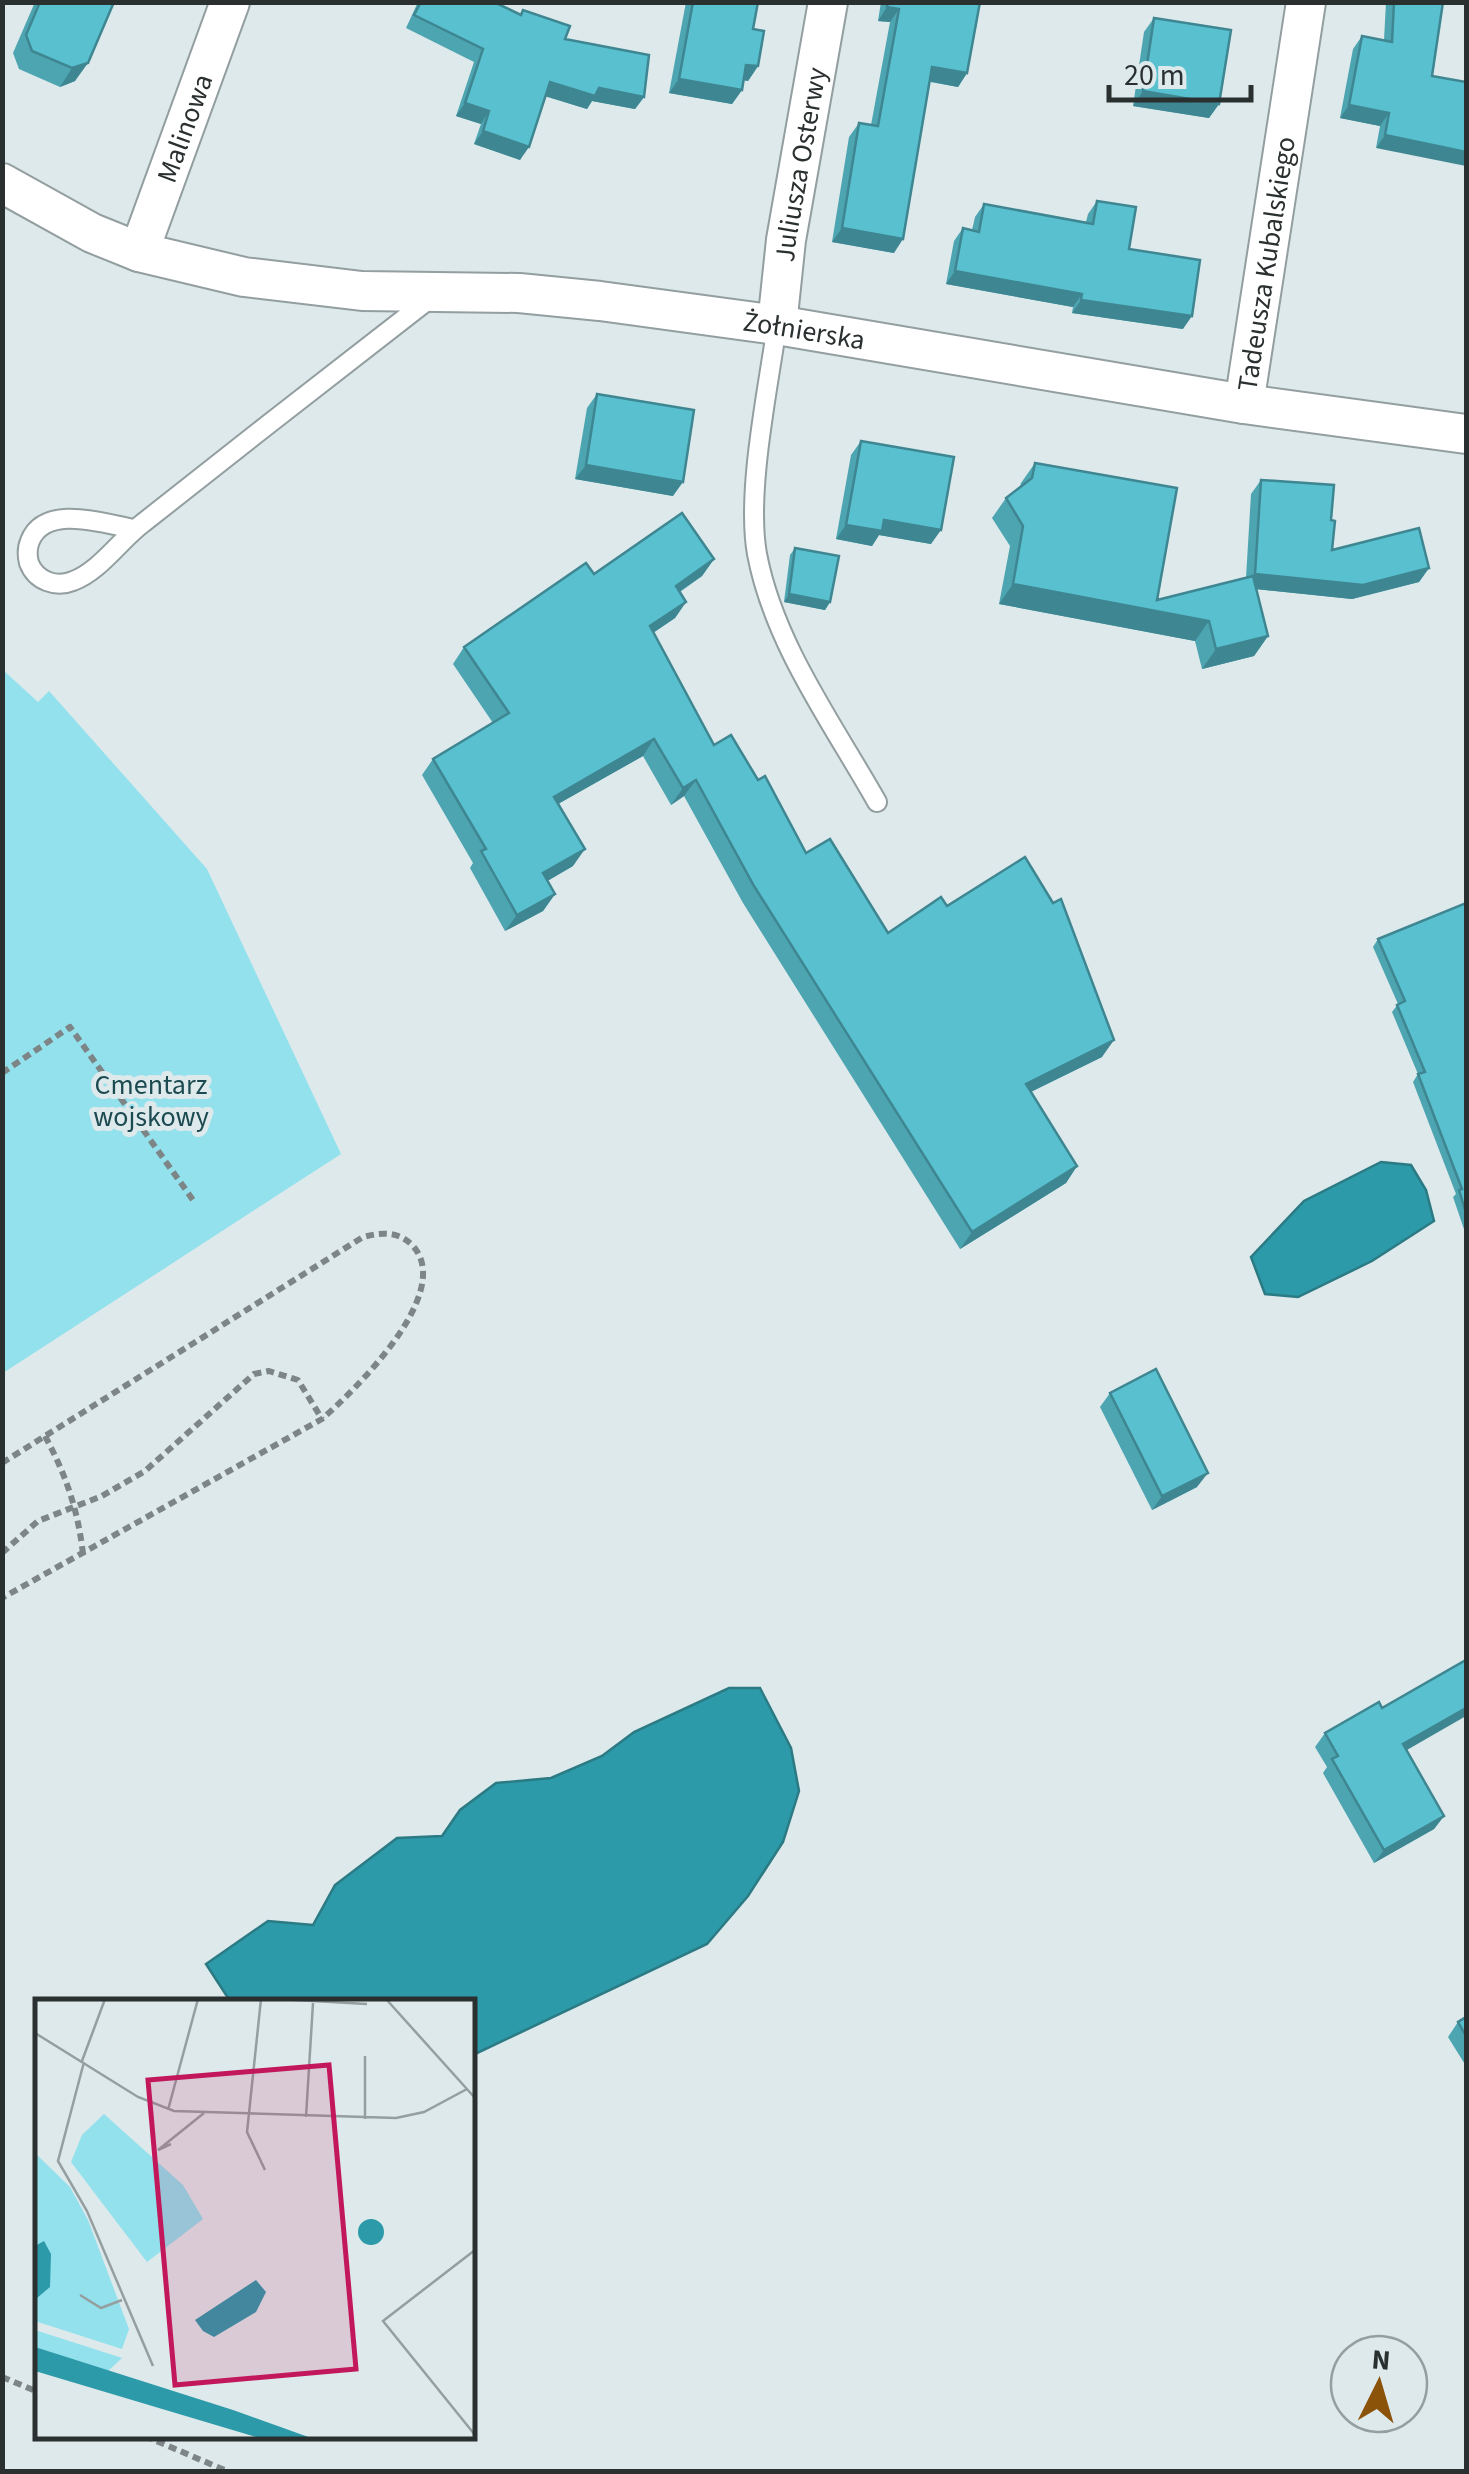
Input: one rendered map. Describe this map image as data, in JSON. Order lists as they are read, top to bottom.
{
  "streets": {
    "street": [
      "Malinowa",
      "Juliusza Osterwy",
      "Tadeusza Kubalskiego",
      "Żołnierska"
    ]
  },
  "crossings": [
    ["Malinowa", "Żołnierska"],
    ["Juliusza Osterwy", "Żołnierska"],
    ["Tadeusza Kubalskiego", "Żołnierska"]
  ],
  "parks": ["Cmentarz wojskowy"],
  "scale_bar": "20 m",
  "north": "top"
}
